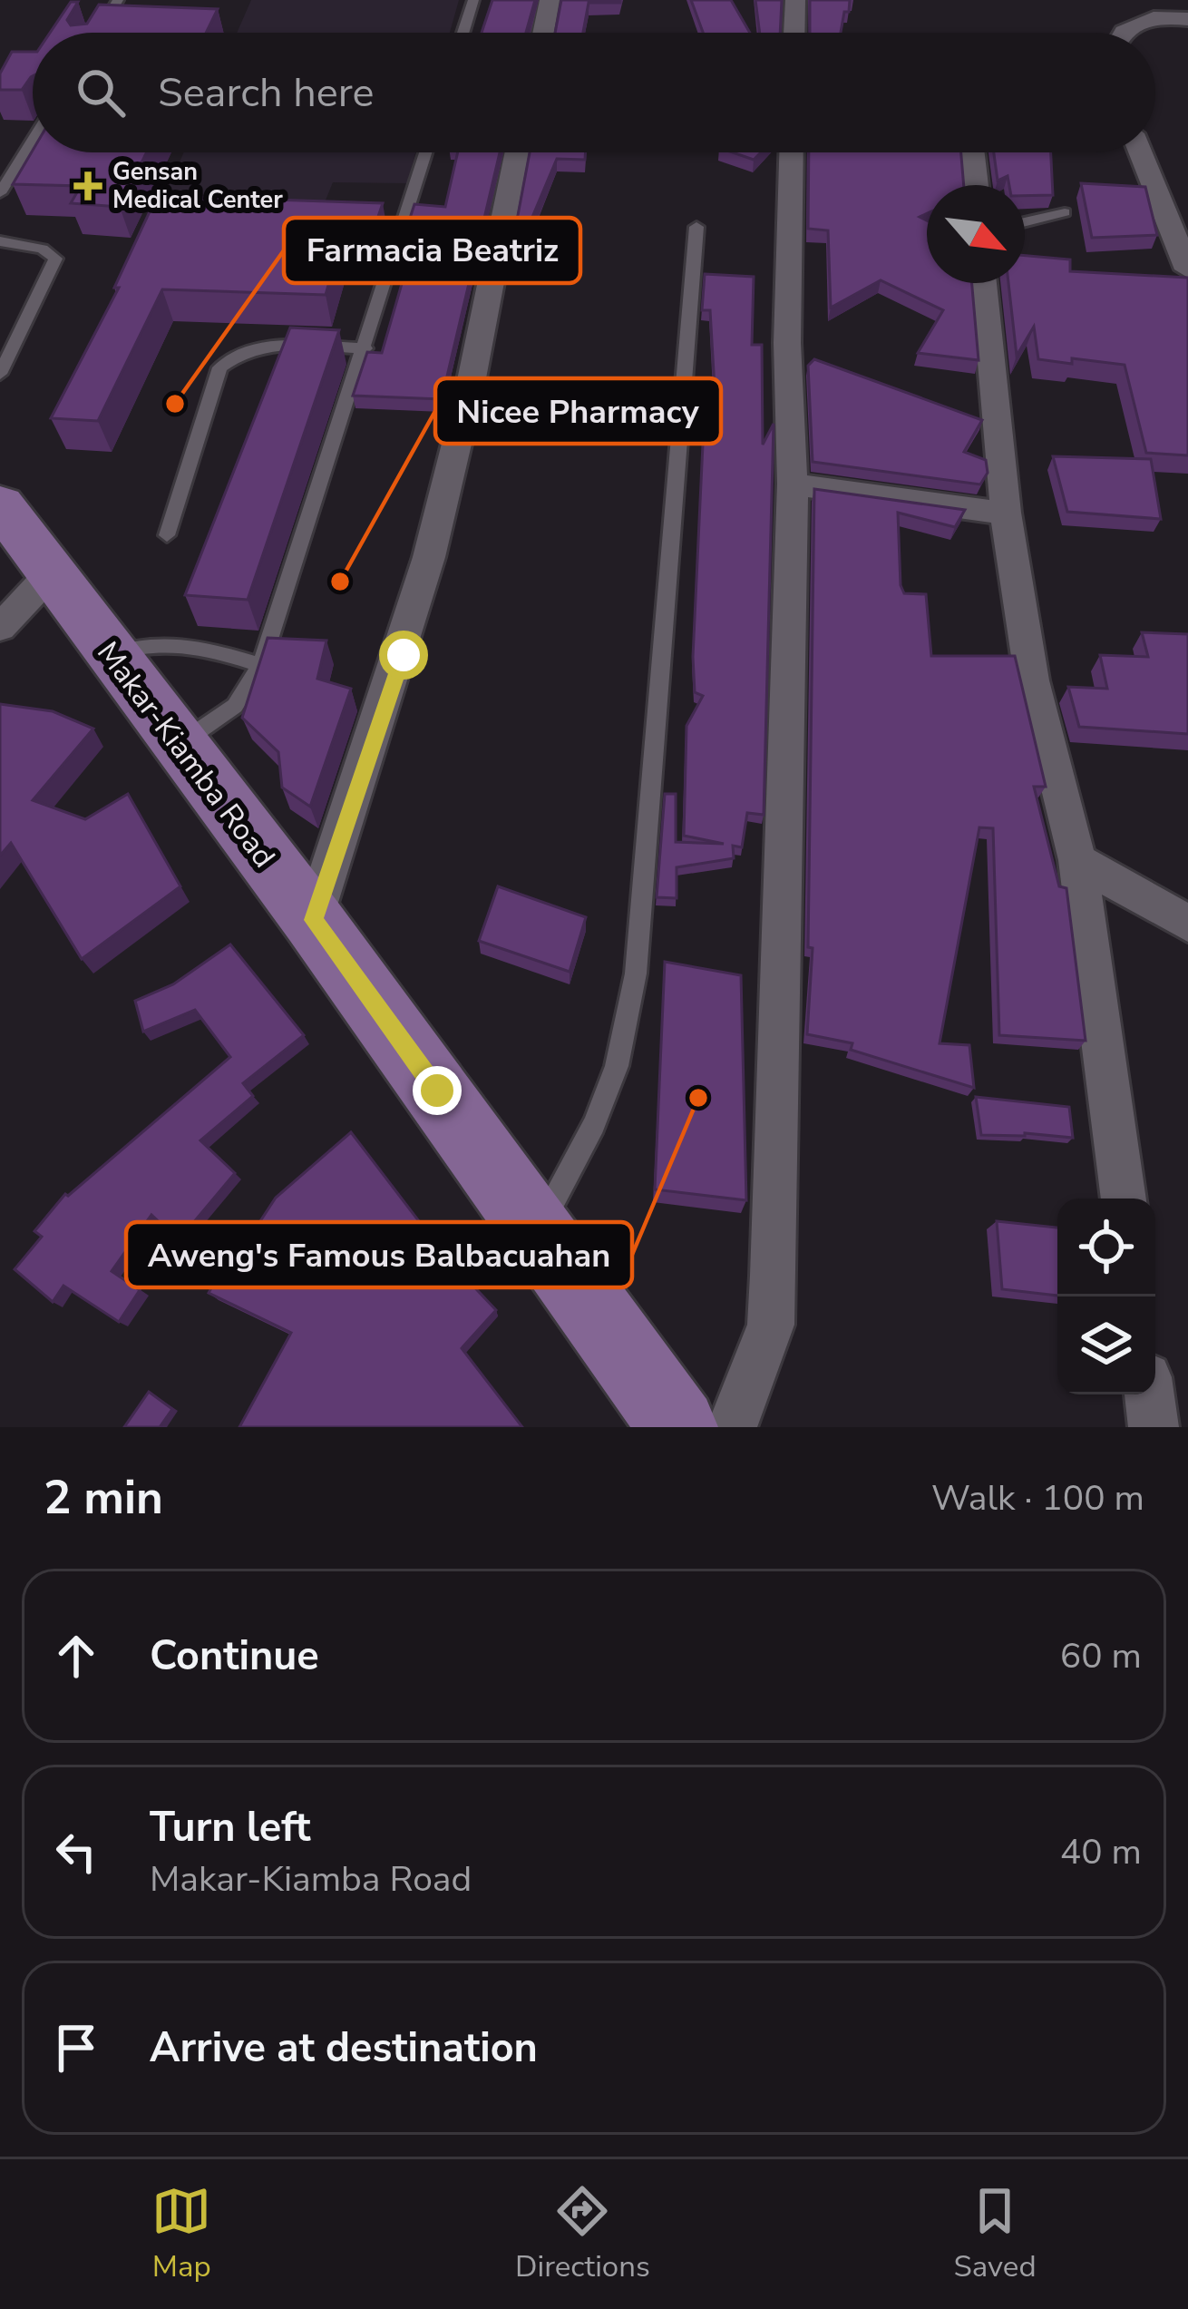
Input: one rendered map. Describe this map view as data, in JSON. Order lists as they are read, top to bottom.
{
  "streets": {
    "main road": ["Makar-Kiamba Road"]
  },
  "places": {
    "health": ["Gensan Medical Center"],
    "other": ["Farmacia Beatriz", "Nicee Pharmacy", "Aweng's Famous Balbacuahan"]
  },
  "north": "bottom right",
  "page": {
    "search": "Search here",
    "heading": ["2 min", "Walk · 100 m"],
    "list": [
      ["Continue", "60 m"],
      ["Turn left", "Makar-Kiamba Road", "40 m"],
      "Arrive at destination"
    ],
    "nav": ["Map", "Directions", "Saved"]
  }
}
